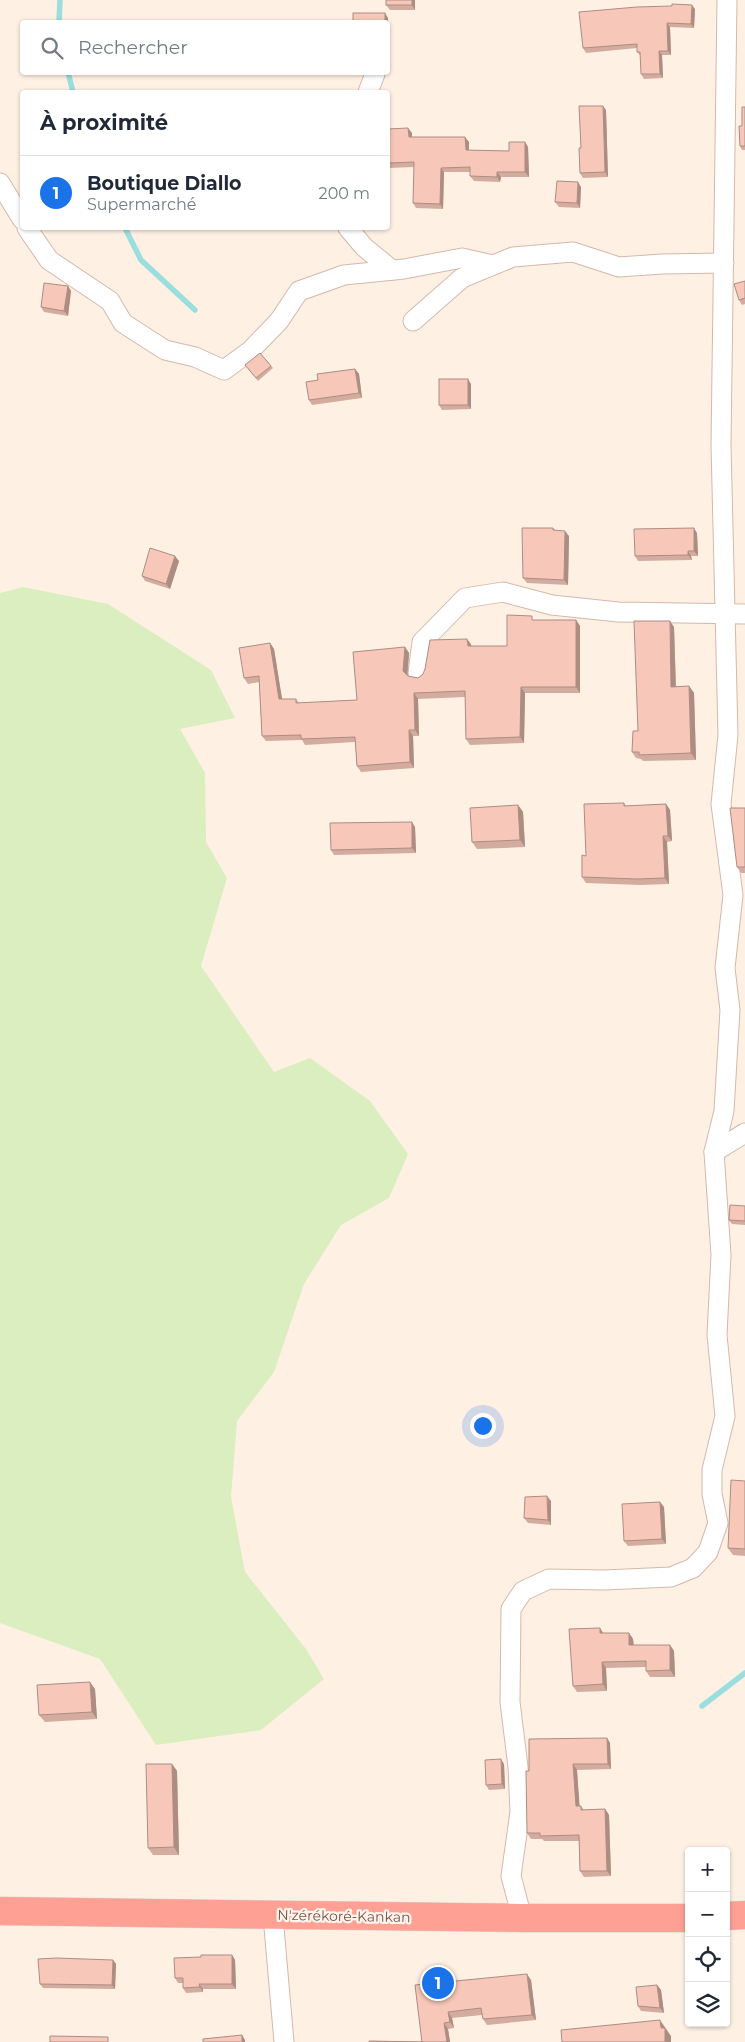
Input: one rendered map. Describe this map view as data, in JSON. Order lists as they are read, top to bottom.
{
  "streets": {
    "highway": ["N'zérékoré-Kankan"]
  },
  "page": {
    "search": "Rechercher",
    "heading": "À proximité",
    "list": [
      {
        "mark": "1",
        "name": "Boutique Diallo",
        "note": "Supermarché",
        "value": "200 m"
      }
    ],
    "map_buttons": ["+", "−"],
    "pins": "1"
  }
}
